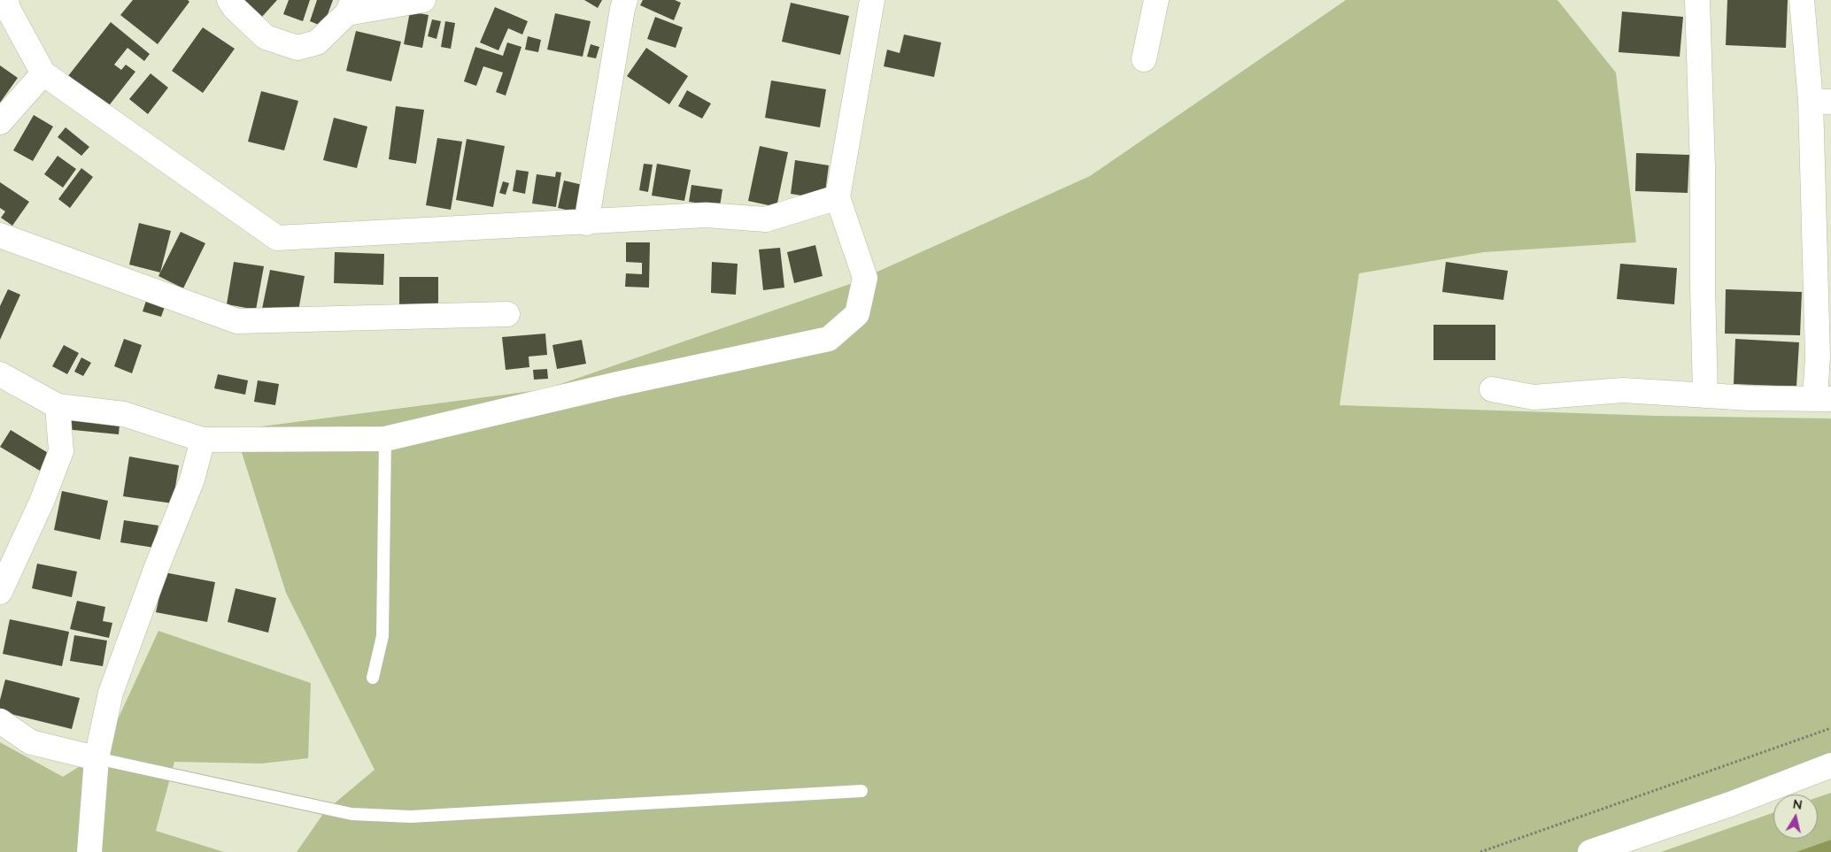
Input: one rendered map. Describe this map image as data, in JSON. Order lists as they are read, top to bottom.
{
  "north": "top"
}
